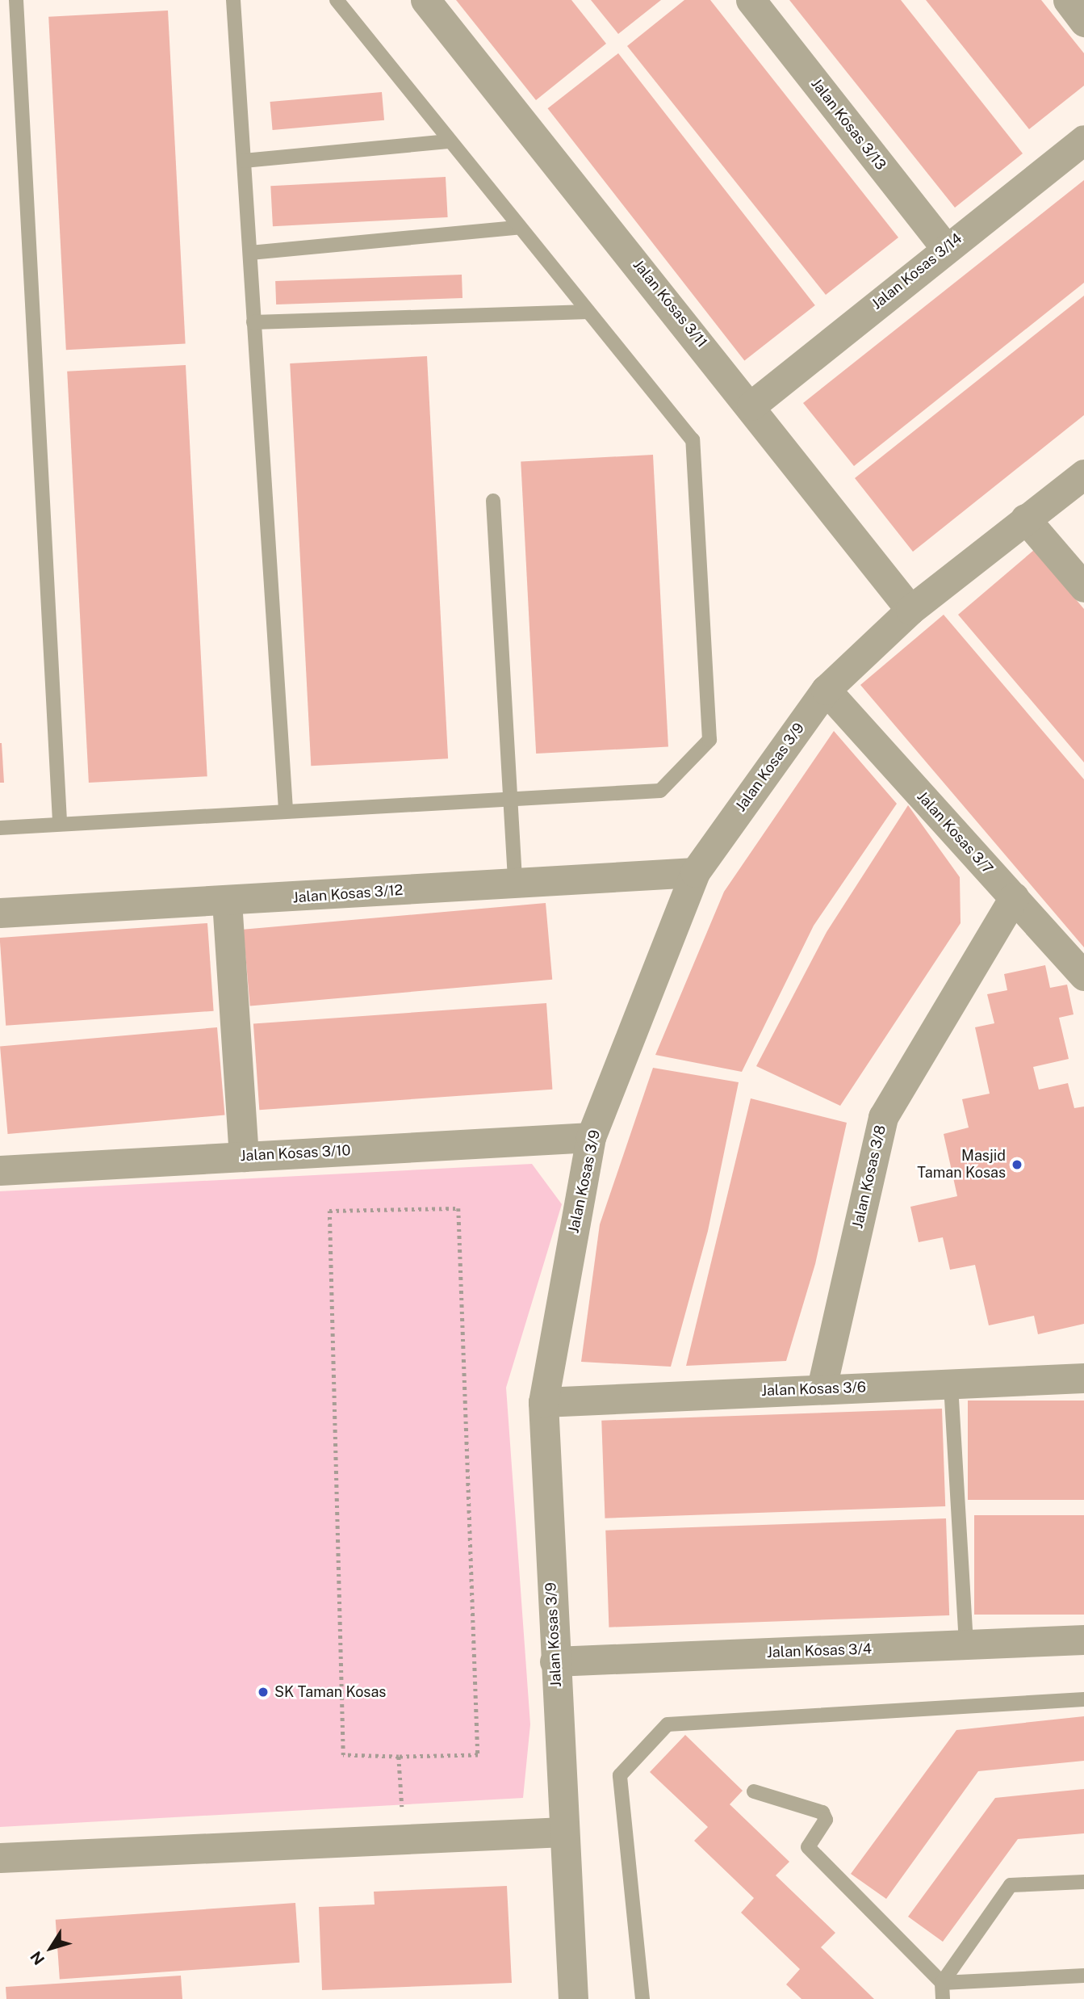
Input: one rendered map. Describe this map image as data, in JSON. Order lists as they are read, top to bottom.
{
  "streets": {
    "street": [
      "Jalan Kosas 3/13",
      "Jalan Kosas 3/14",
      "Jalan Kosas 3/11",
      "Jalan Kosas 3/9",
      "Jalan Kosas 3/7",
      "Jalan Kosas 3/12",
      "Jalan Kosas 3/10",
      "Jalan Kosas 3/8",
      "Jalan Kosas 3/6",
      "Jalan Kosas 3/4"
    ]
  },
  "crossings": [
    ["Jalan Kosas 3/13", "Jalan Kosas 3/14"],
    ["Jalan Kosas 3/14", "Jalan Kosas 3/11"],
    ["Jalan Kosas 3/11", "Jalan Kosas 3/9"],
    ["Jalan Kosas 3/9", "Jalan Kosas 3/7"],
    ["Jalan Kosas 3/9", "Jalan Kosas 3/12"],
    ["Jalan Kosas 3/9", "Jalan Kosas 3/10"],
    ["Jalan Kosas 3/9", "Jalan Kosas 3/6"],
    ["Jalan Kosas 3/9", "Jalan Kosas 3/4"],
    ["Jalan Kosas 3/7", "Jalan Kosas 3/8"],
    ["Jalan Kosas 3/8", "Jalan Kosas 3/6"]
  ],
  "places": ["Masjid Taman Kosas", "SK Taman Kosas"],
  "north": "bottom left"
}
